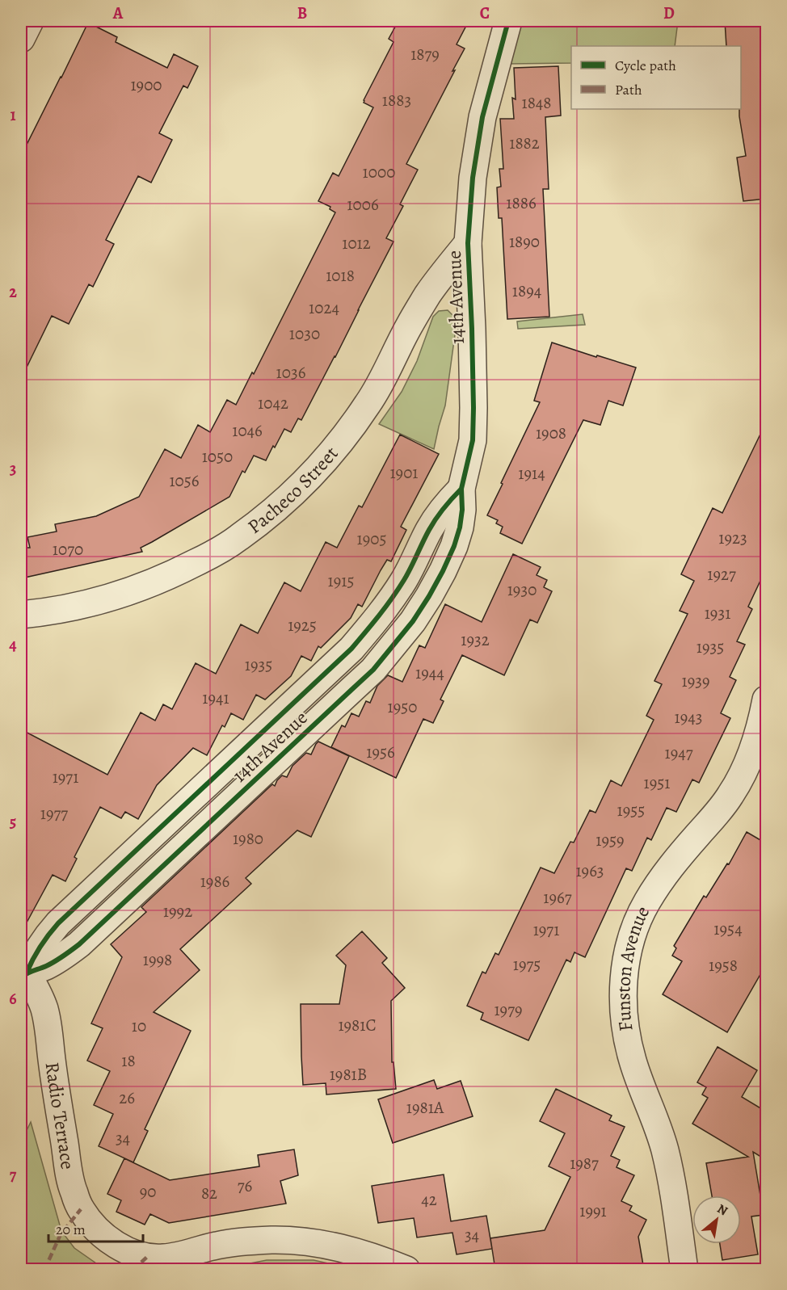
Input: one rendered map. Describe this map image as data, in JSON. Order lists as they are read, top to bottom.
{
  "streets": {
    "street": [
      "14th Avenue",
      "Pacheco Street",
      "Funston Avenue",
      "Radio Terrace"
    ]
  },
  "crossings": [
    ["14th Avenue", "Pacheco Street"],
    ["14th Avenue", "Radio Terrace"]
  ],
  "house_numbers": [
    "1879",
    "1900",
    "1883",
    "1848",
    "1882",
    "1000",
    "1886",
    "1006",
    "1890",
    "1012",
    "1018",
    "1894",
    "1024",
    "1030",
    "1036",
    "1042",
    "1046",
    "1908",
    "1050",
    "1901",
    "1914",
    "1056",
    "1923",
    "1905",
    "1070",
    "1927",
    "1915",
    "1930",
    "1931",
    "1925",
    "1932",
    "1935",
    "1935",
    "1944",
    "1939",
    "1941",
    "1950",
    "1943",
    "1956",
    "1947",
    "1971",
    "1951",
    "1955",
    "1977",
    "1980",
    "1959",
    "1963",
    "1986",
    "1967",
    "1992",
    "1954",
    "1971",
    "1998",
    "1975",
    "1958",
    "1979",
    "1981C",
    "10",
    "18",
    "1981B",
    "26",
    "1981A",
    "34",
    "1987",
    "76",
    "90",
    "82",
    "42",
    "1991",
    "34"
  ],
  "legend": ["Cycle path", "Path"],
  "scale_bar": "20 m",
  "north": "top right",
  "grid": {
    "columns": [
      "A",
      "B",
      "C",
      "D"
    ],
    "rows": [
      "1",
      "2",
      "3",
      "4",
      "5",
      "6",
      "7"
    ]
  }
}
